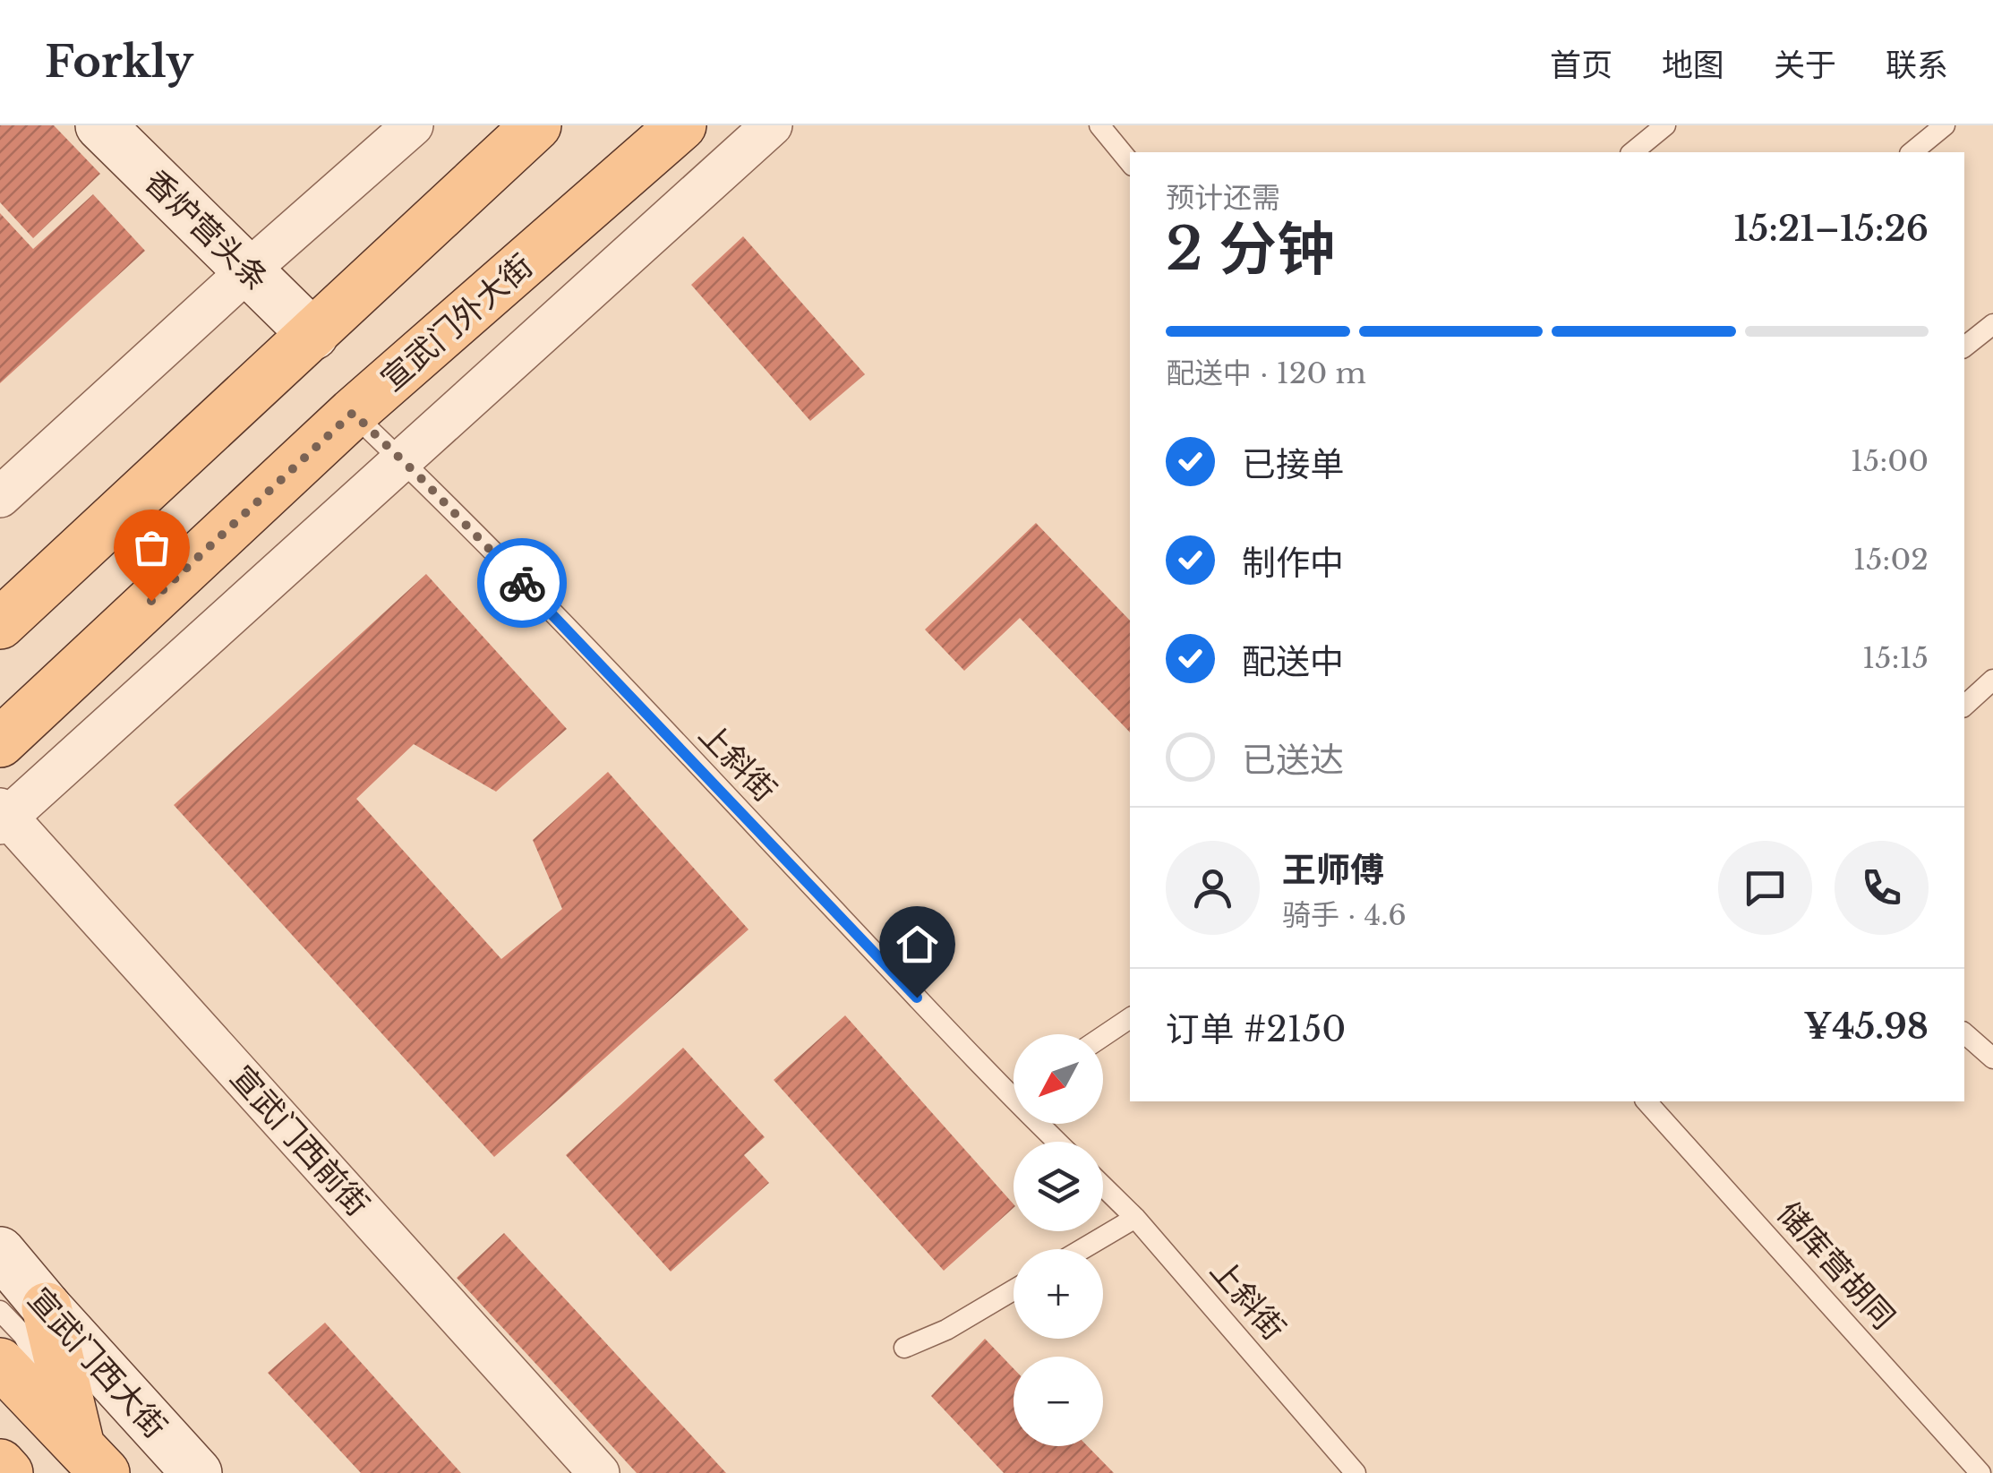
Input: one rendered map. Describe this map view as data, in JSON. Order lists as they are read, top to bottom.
{
  "streets": {
    "main road": ["宣武门外大街"],
    "street": ["香炉营头条", "宣武门西前街", "宣武门西大街"],
    "lane": ["上斜街", "储库营胡同"]
  },
  "crossings": [
    ["宣武门外大街", "上斜街"]
  ],
  "north": "bottom left",
  "page": {
    "header": "Forkly",
    "nav": [
      "首页",
      "地图",
      "关于",
      "联系"
    ],
    "heading": ["2 分钟", "预计还需", "15:21–15:26"],
    "panel": [
      "王师傅",
      "骑手 · 4.6",
      "订单 #2150",
      "¥45.98"
    ],
    "bar": "配送中 · 120 m",
    "list": [
      ["已接单", "15:00"],
      ["制作中", "15:02"],
      ["配送中", "15:15"],
      "已送达"
    ],
    "map_buttons": ["+", "−"]
  }
}
